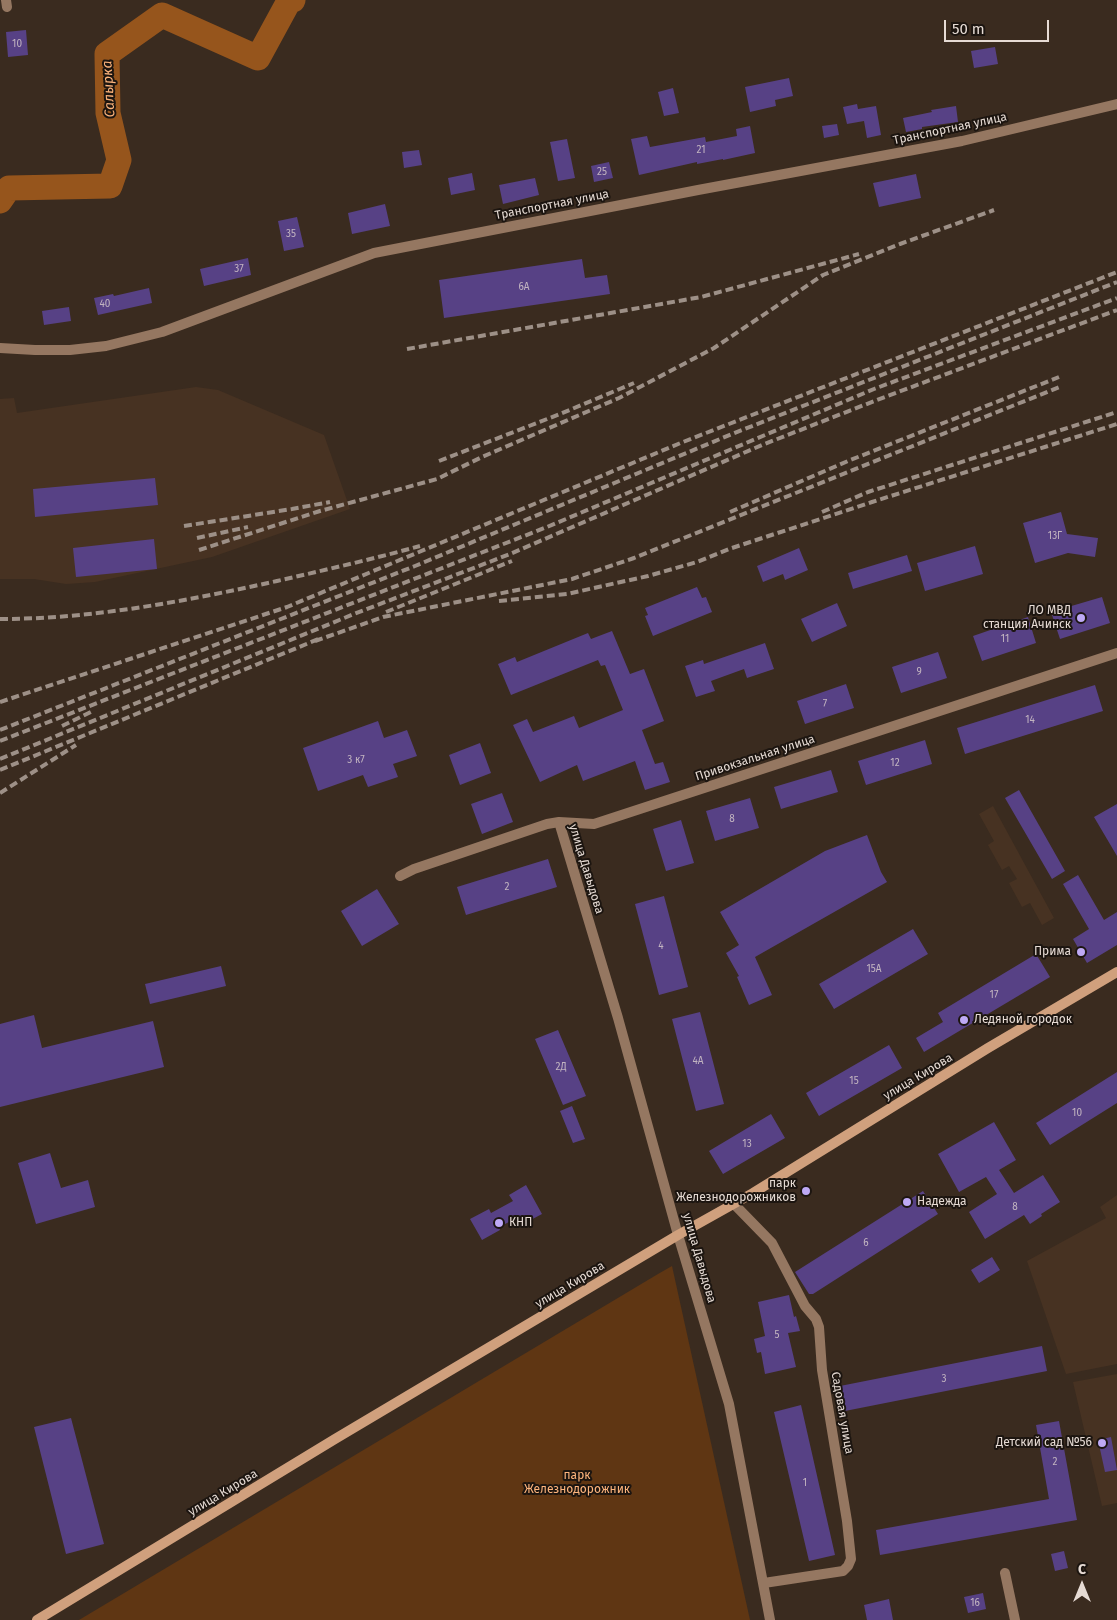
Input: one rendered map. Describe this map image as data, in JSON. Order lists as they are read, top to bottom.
{
  "streets": {
    "main road": ["улица Кирова"],
    "street": [
      "Транспортная улица",
      "Привокзальная улица",
      "улица Давыдова",
      "Садовая улица"
    ]
  },
  "crossings": [
    ["Привокзальная улица", "улица Давыдова"],
    ["улица Давыдова", "улица Кирова"],
    ["улица Давыдова", "Садовая улица"],
    ["улица Кирова", "Садовая улица"]
  ],
  "water": ["Салырка"],
  "parks": ["парк Железнодорожник"],
  "places": [
    "ЛО МВД станция Ачинск",
    "Прима",
    "Ледяной городок",
    "парк Железнодорожников",
    "Надежда",
    "КНП",
    "Детский сад №56"
  ],
  "house_numbers": [
    "10",
    "21",
    "25",
    "35",
    "37",
    "6А",
    "40",
    "13Г",
    "11",
    "9",
    "7",
    "14",
    "3 к7",
    "12",
    "8",
    "2",
    "4",
    "15А",
    "17",
    "4А",
    "2Д",
    "15",
    "10",
    "13",
    "8",
    "6",
    "5",
    "3",
    "2",
    "1",
    "16"
  ],
  "scale_bar": "50 m",
  "north": "top"
}
